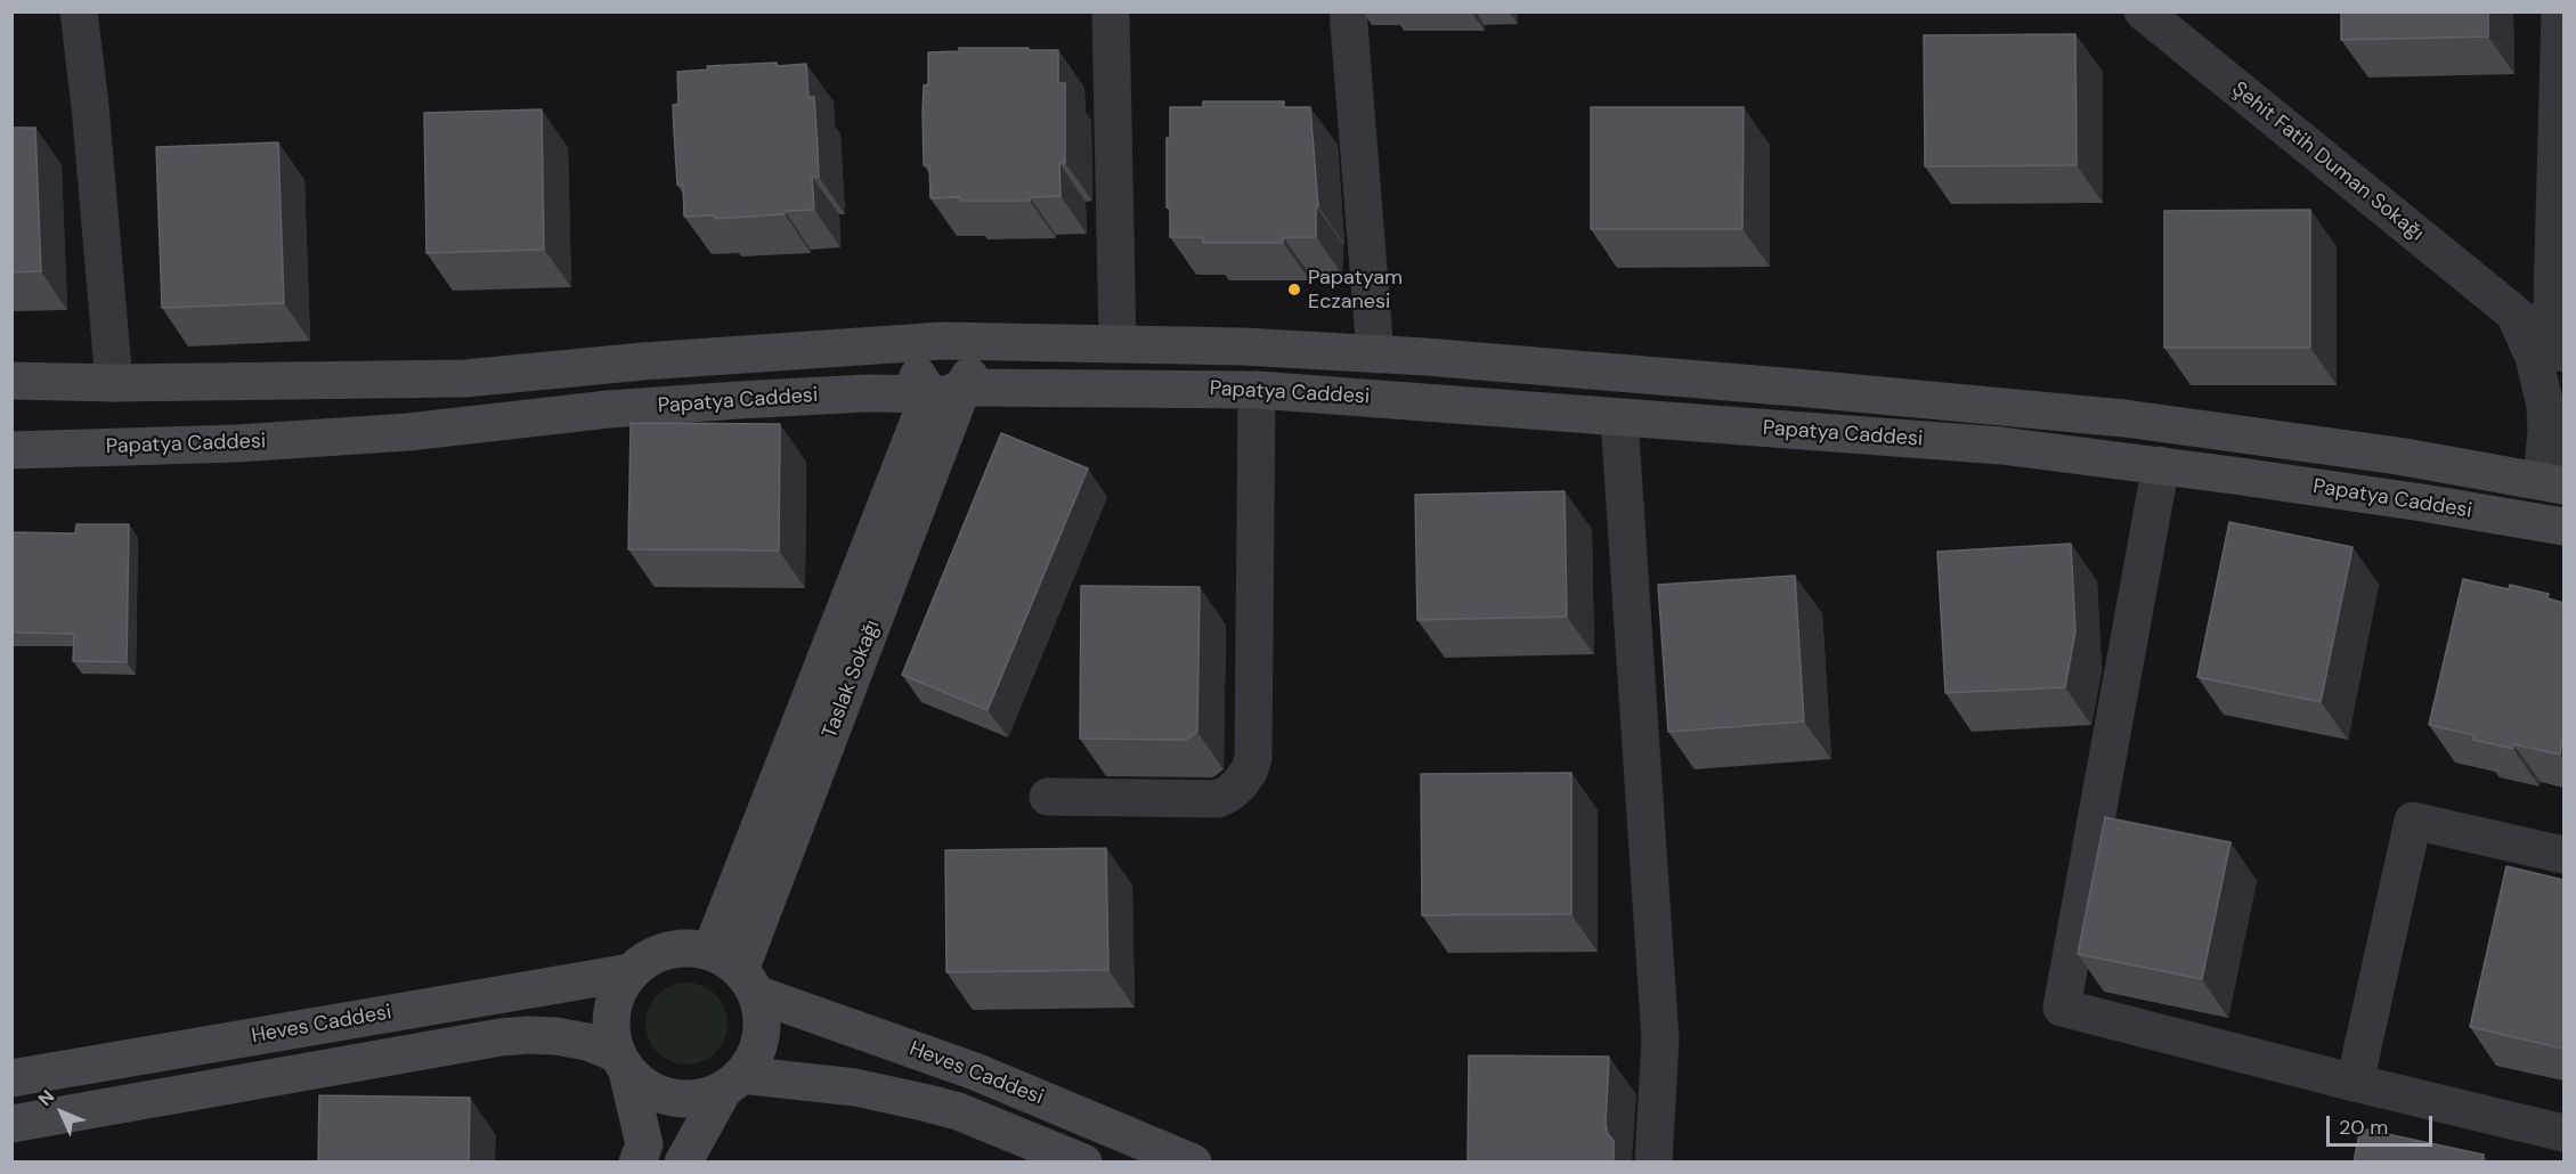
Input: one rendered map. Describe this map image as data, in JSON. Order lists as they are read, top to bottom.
{
  "streets": {
    "street": [
      "Şehit Fatih Duman Sokağı",
      "Papatya Caddesi",
      "Taslak Sokağı",
      "Heves Caddesi"
    ]
  },
  "crossings": [
    ["Papatya Caddesi", "Taslak Sokağı"],
    ["Taslak Sokağı", "Heves Caddesi"]
  ],
  "places": ["Papatyam Eczanesi"],
  "scale_bar": "20 m",
  "north": "top left"
}
